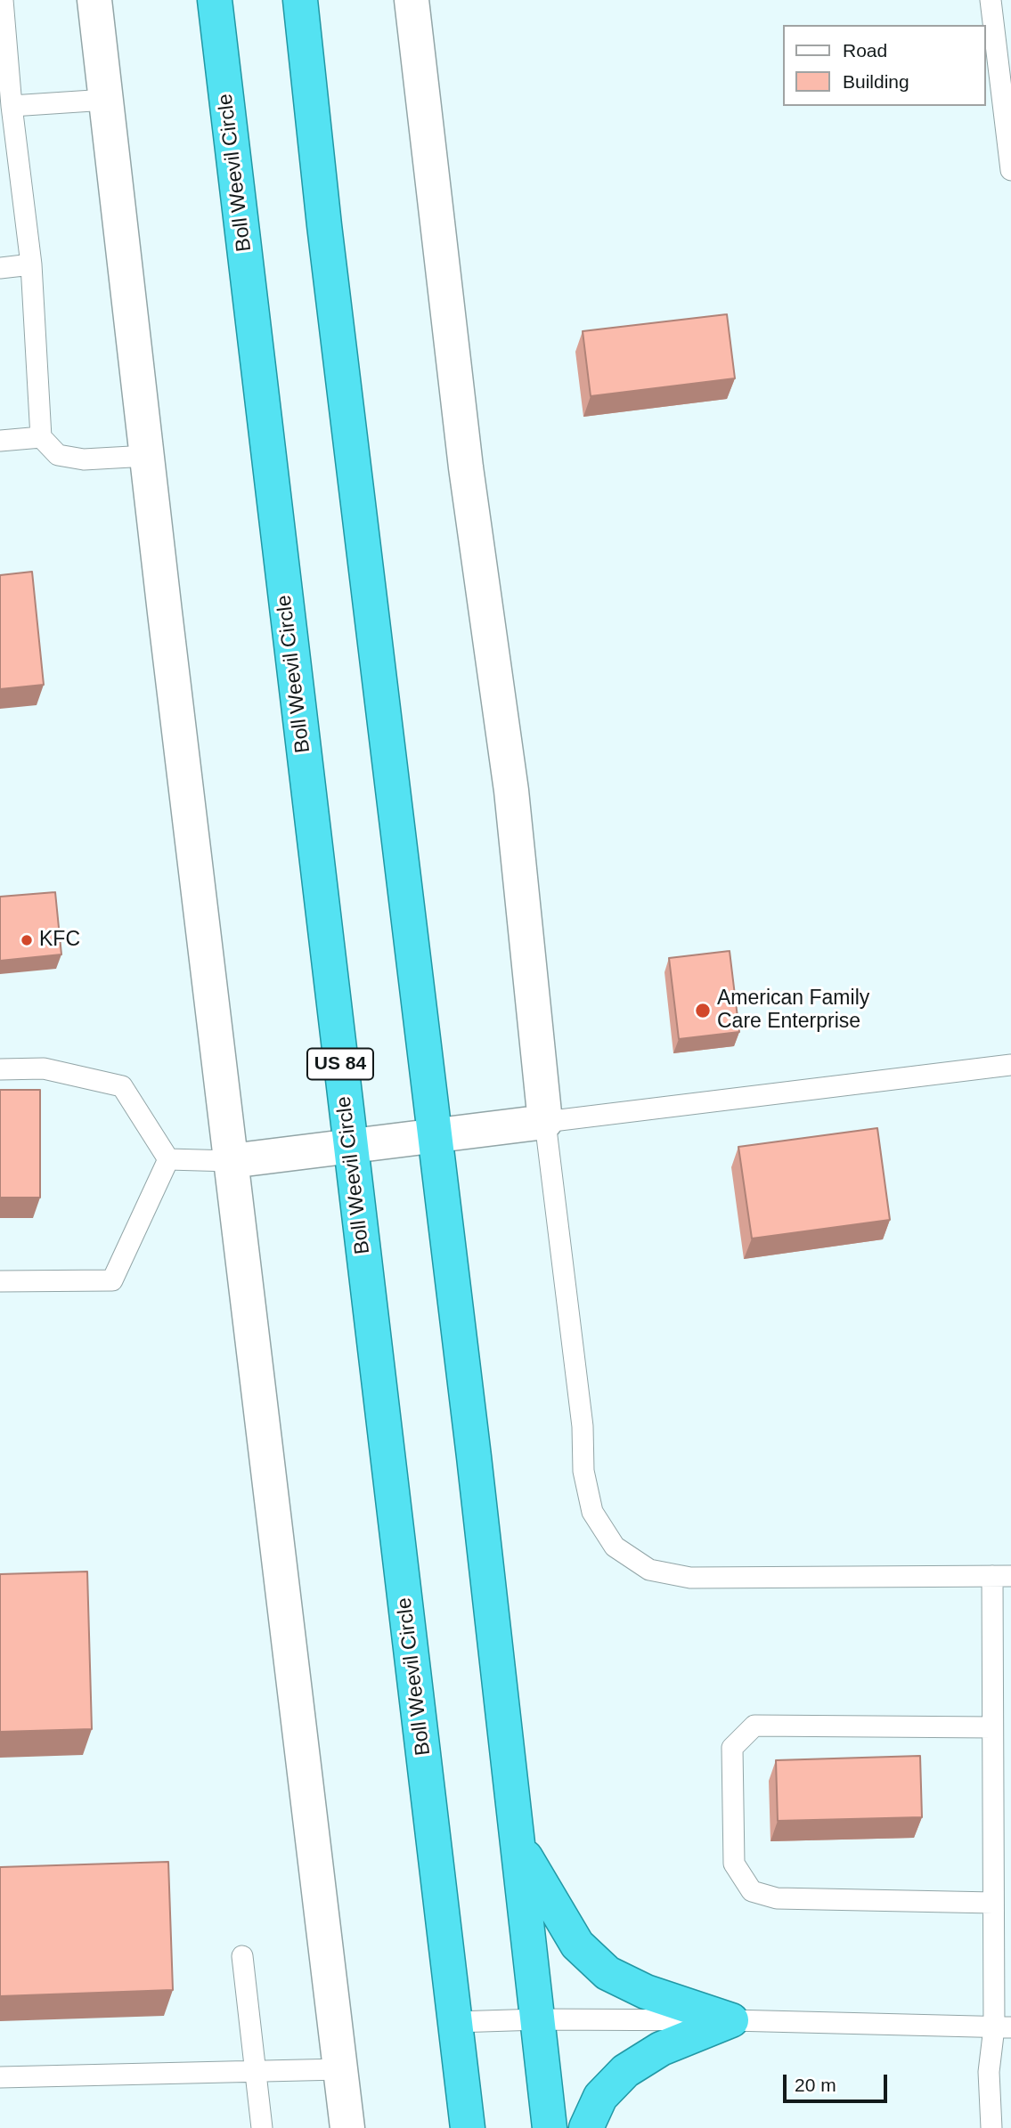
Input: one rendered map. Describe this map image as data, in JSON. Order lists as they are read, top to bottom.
{
  "streets": {
    "highway": ["Boll Weevil Circle", "US 84"]
  },
  "places": ["KFC", "American Family Care Enterprise"],
  "legend": ["Road", "Building"],
  "scale_bar": "20 m"
}
